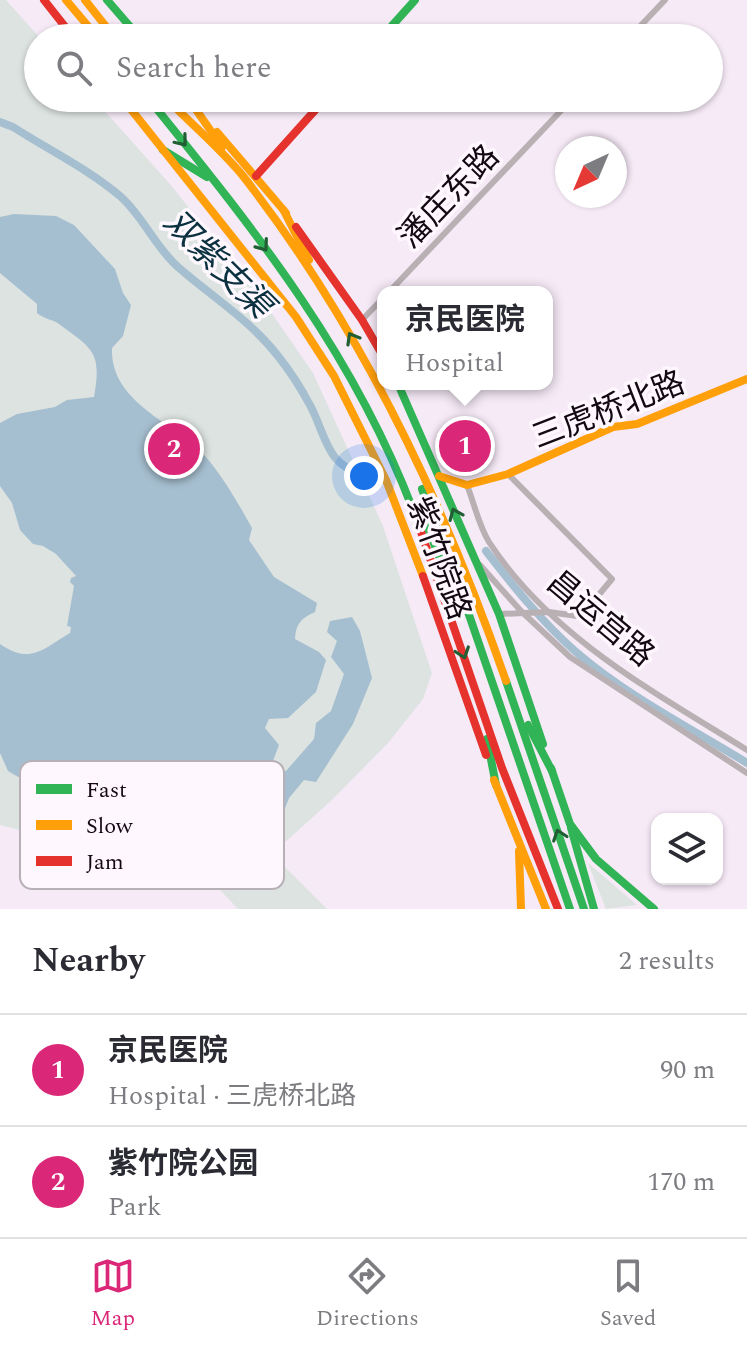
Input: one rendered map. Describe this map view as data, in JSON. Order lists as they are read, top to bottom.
{
  "streets": {
    "main road": ["三虎桥北路", "紫竹院路"],
    "street": ["潘庄东路", "昌运宫路"]
  },
  "crossings": [
    ["三虎桥北路", "昌运宫路"]
  ],
  "water": ["双紫支渠"],
  "legend": ["Fast", "Slow", "Jam"],
  "north": "bottom left",
  "page": {
    "search": "Search here",
    "popup": ["京民医院", "Hospital"],
    "pins": ["1", "2"],
    "heading": ["Nearby", "2 results"],
    "list": [
      {
        "mark": "1",
        "name": "京民医院",
        "note": "Hospital · 三虎桥北路",
        "value": "90 m"
      },
      {
        "mark": "2",
        "name": "紫竹院公园",
        "note": "Park",
        "value": "170 m"
      }
    ],
    "nav": ["Map", "Directions", "Saved"]
  }
}
